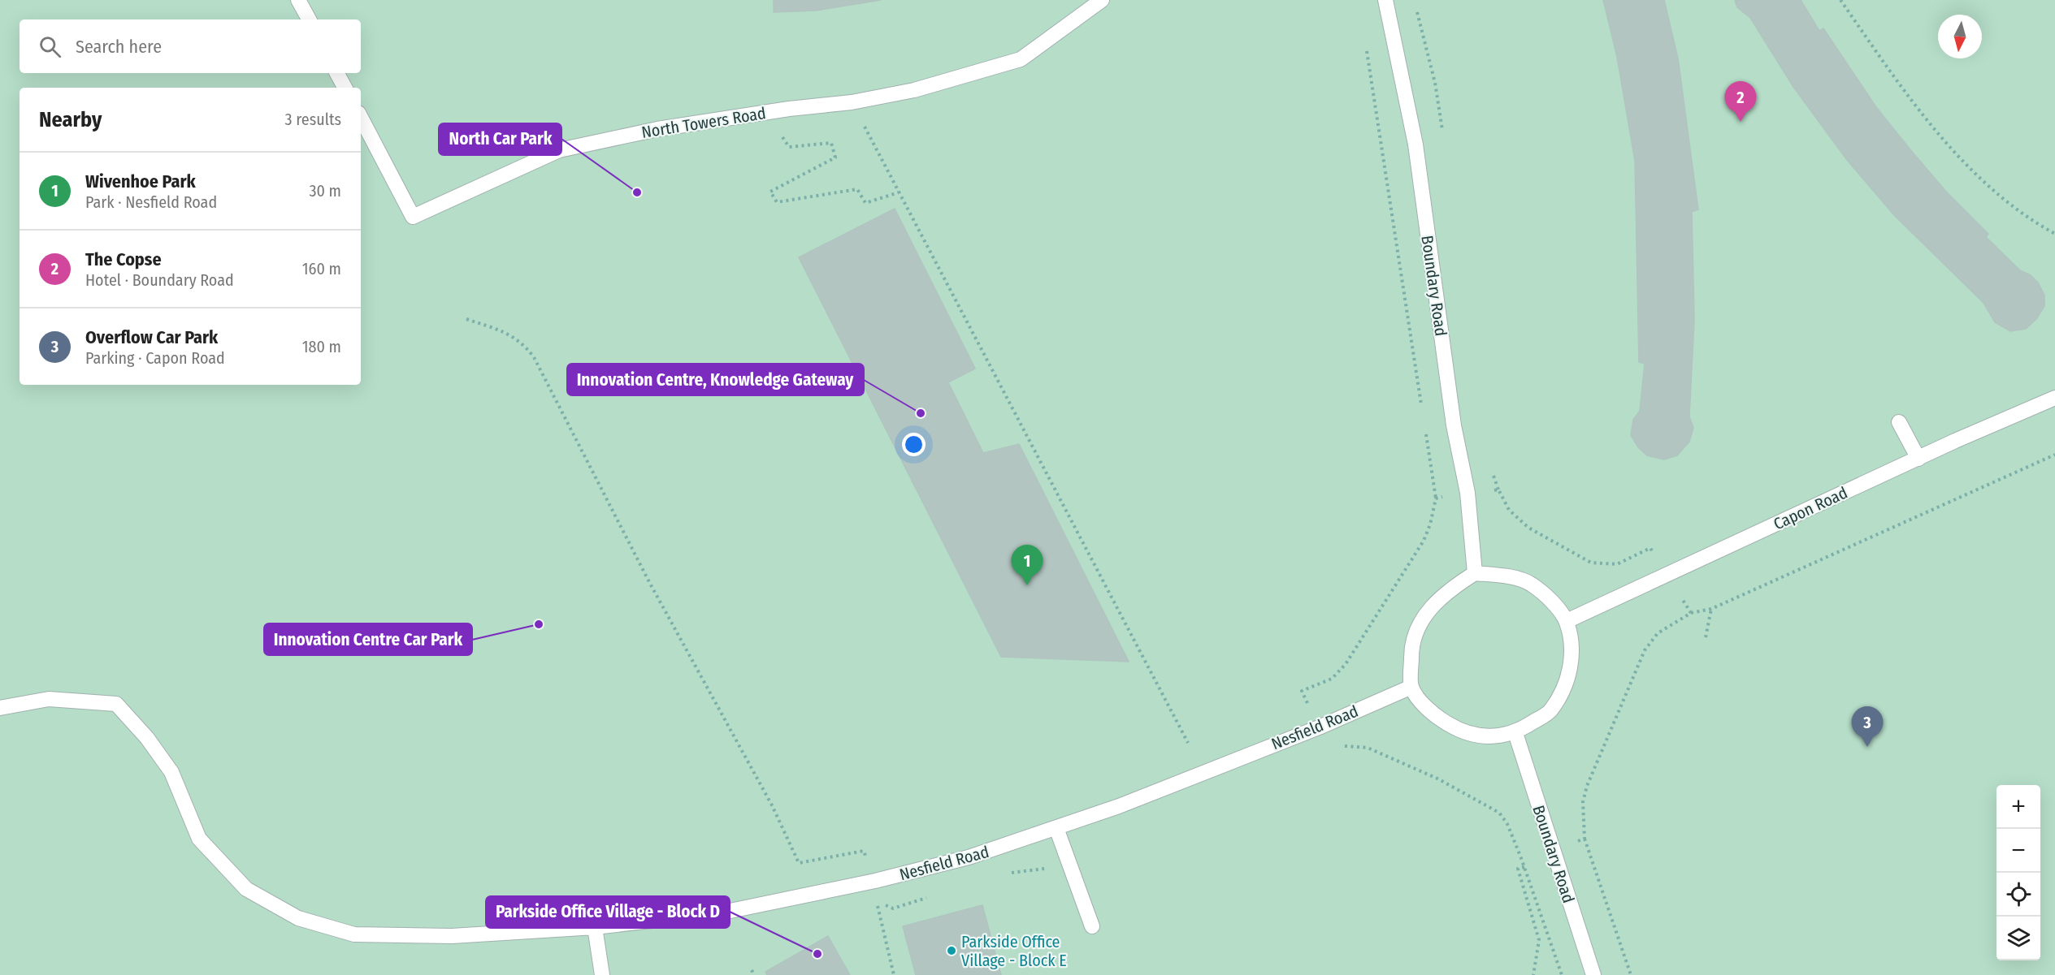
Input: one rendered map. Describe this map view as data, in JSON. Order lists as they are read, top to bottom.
{
  "streets": {
    "street": [
      "North Towers Road",
      "Boundary Road",
      "Capon Road",
      "Nesfield Road"
    ]
  },
  "crossings": [
    ["Boundary Road", "Capon Road"],
    ["Boundary Road", "Nesfield Road"],
    ["Capon Road", "Nesfield Road"]
  ],
  "places": [
    "North Car Park",
    "Innovation Centre, Knowledge Gateway",
    "Innovation Centre Car Park",
    "Parkside Office Village - Block E",
    "Parkside Office Village - Block D"
  ],
  "north": "bottom",
  "page": {
    "search": "Search here",
    "pins": ["2", "1", "3"],
    "heading": ["Nearby", "3 results"],
    "list": [
      {
        "mark": "1",
        "name": "Wivenhoe Park",
        "note": "Park · Nesfield Road",
        "value": "30 m"
      },
      {
        "mark": "2",
        "name": "The Copse",
        "note": "Hotel · Boundary Road",
        "value": "160 m"
      },
      {
        "mark": "3",
        "name": "Overflow Car Park",
        "note": "Parking · Capon Road",
        "value": "180 m"
      }
    ],
    "map_buttons": ["+", "−"]
  }
}
